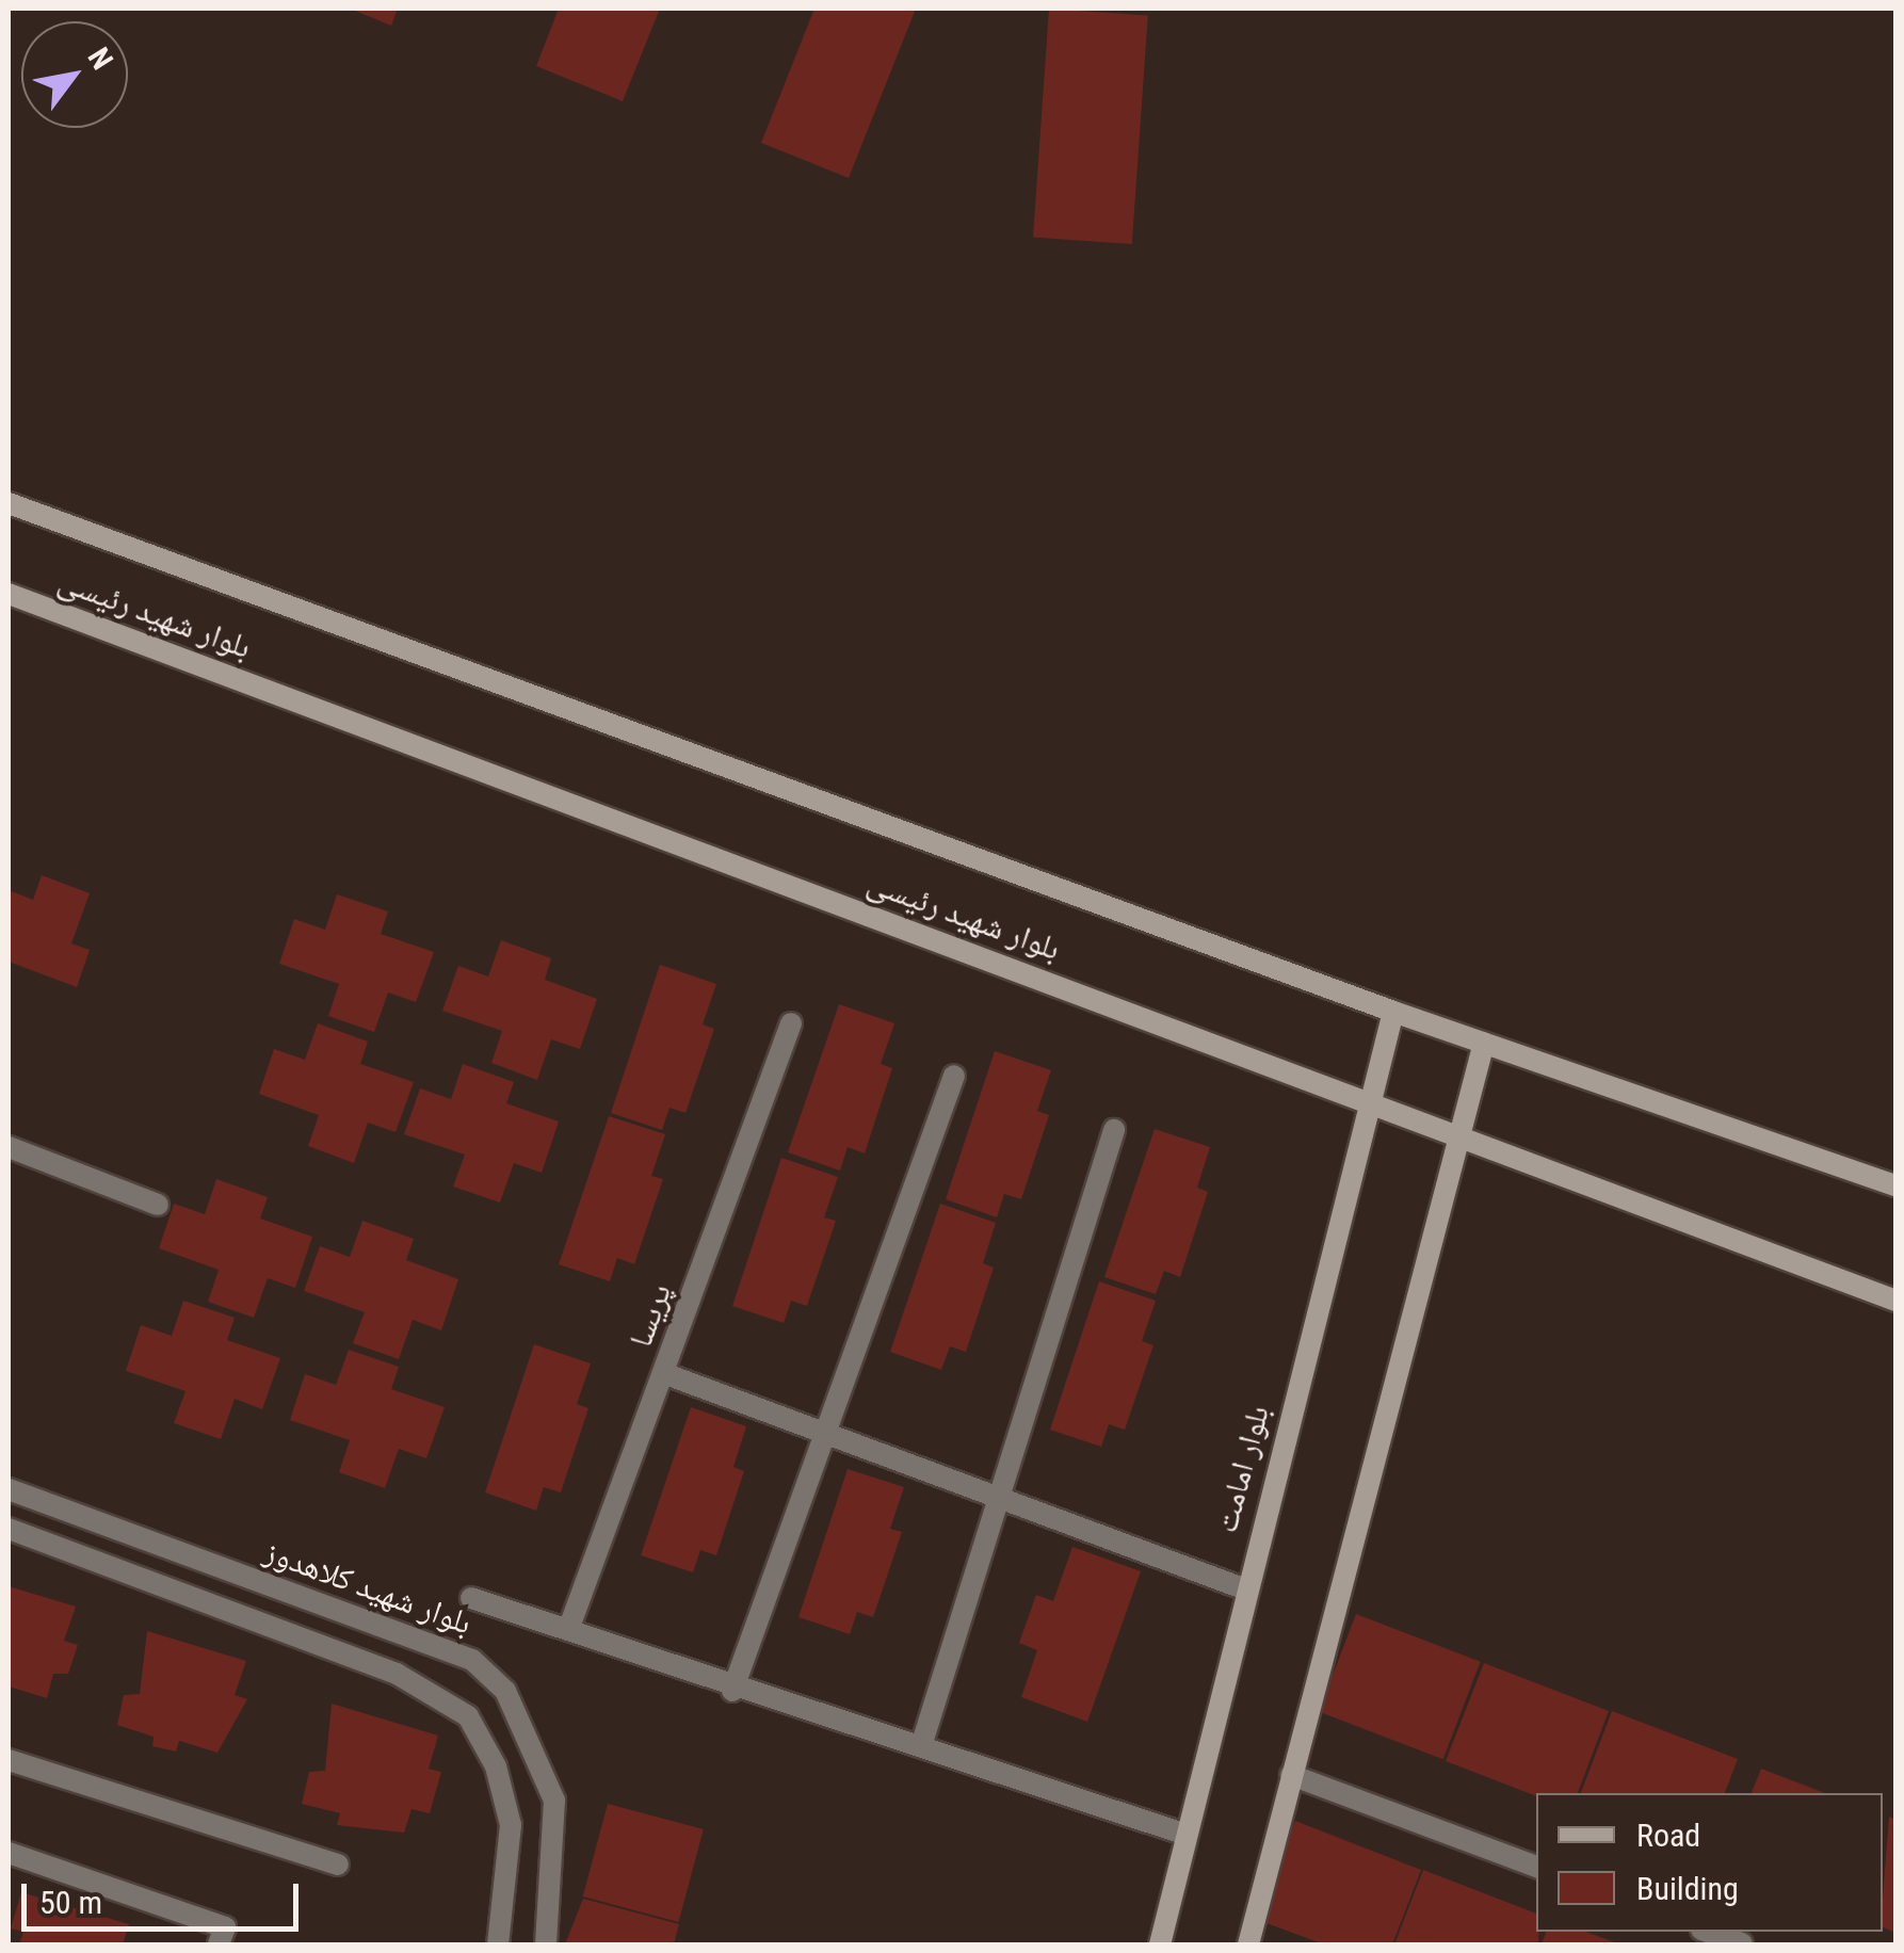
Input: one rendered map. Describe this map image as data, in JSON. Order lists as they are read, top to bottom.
{
  "streets": {
    "main road": ["بلوار شهید رئیسی", "بلوار امامت"],
    "street": ["پریسا", "بلوار شهید کلاهدوز"]
  },
  "crossings": [
    ["بلوار شهید رئیسی", "بلوار امامت"]
  ],
  "legend": ["Road", "Building"],
  "scale_bar": "50 m",
  "north": "top right"
}
